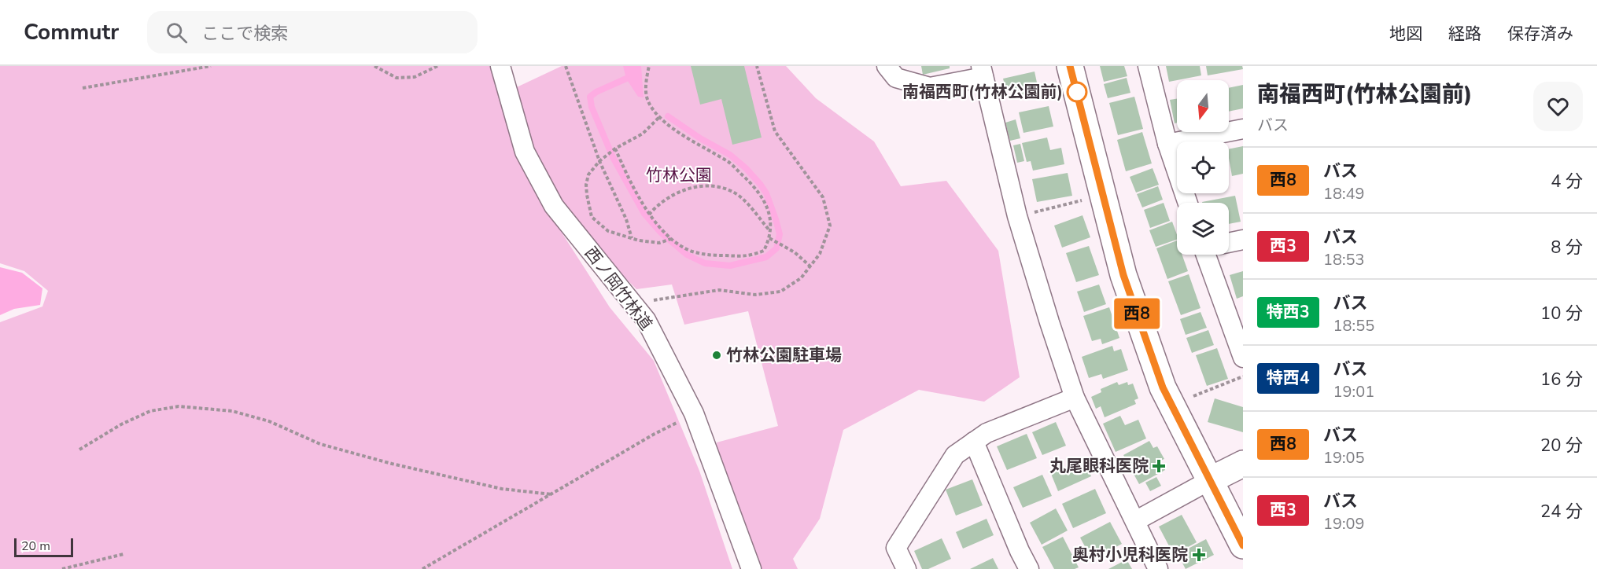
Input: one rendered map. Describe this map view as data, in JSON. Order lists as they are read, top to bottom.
{
  "streets": {
    "street": ["西ノ岡竹林道"]
  },
  "parks": ["竹林公園"],
  "places": {
    "other": ["南福西町(竹林公園前)", "竹林公園駐車場"],
    "health": ["丸尾眼科医院", "奥村小児科医院"]
  },
  "lines": ["bus line 西8"],
  "scale_bar": "20 m",
  "north": "bottom",
  "page": {
    "header": "Commutr",
    "search": "ここで検索",
    "nav": ["地図", "経路", "保存済み"],
    "on_map": "西8",
    "heading": ["南福西町(竹林公園前)", "バス"],
    "list": [
      {
        "mark": "西8",
        "name": "バス",
        "note": "18:49",
        "value": "4 分"
      },
      {
        "mark": "西3",
        "name": "バス",
        "note": "18:53",
        "value": "8 分"
      },
      {
        "mark": "特西3",
        "name": "バス",
        "note": "18:55",
        "value": "10 分"
      },
      {
        "mark": "特西4",
        "name": "バス",
        "note": "19:01",
        "value": "16 分"
      },
      {
        "mark": "西8",
        "name": "バス",
        "note": "19:05",
        "value": "20 分"
      },
      {
        "mark": "西3",
        "name": "バス",
        "note": "19:09",
        "value": "24 分"
      }
    ],
    "scale": "20 m"
  }
}
